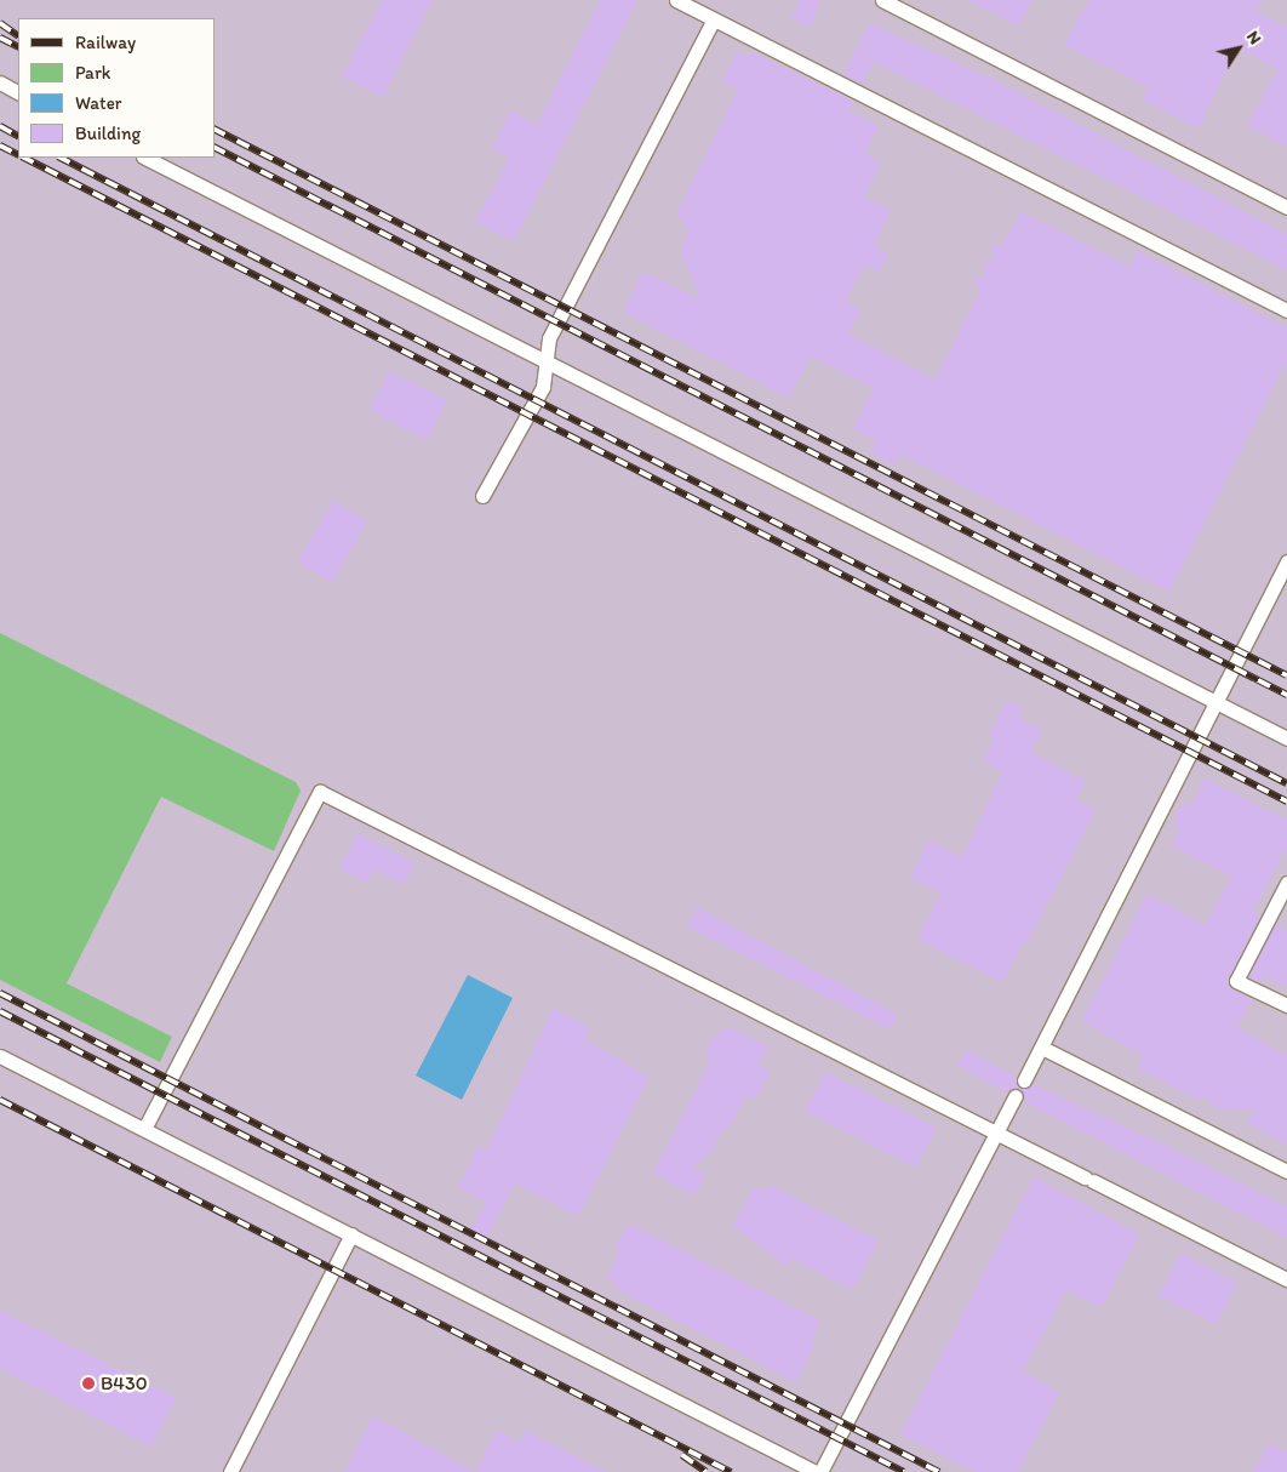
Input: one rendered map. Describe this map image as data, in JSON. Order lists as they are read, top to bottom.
{
  "places": ["B430"],
  "legend": [
    "Railway",
    "Park",
    "Water",
    "Building"
  ],
  "north": "top right"
}
